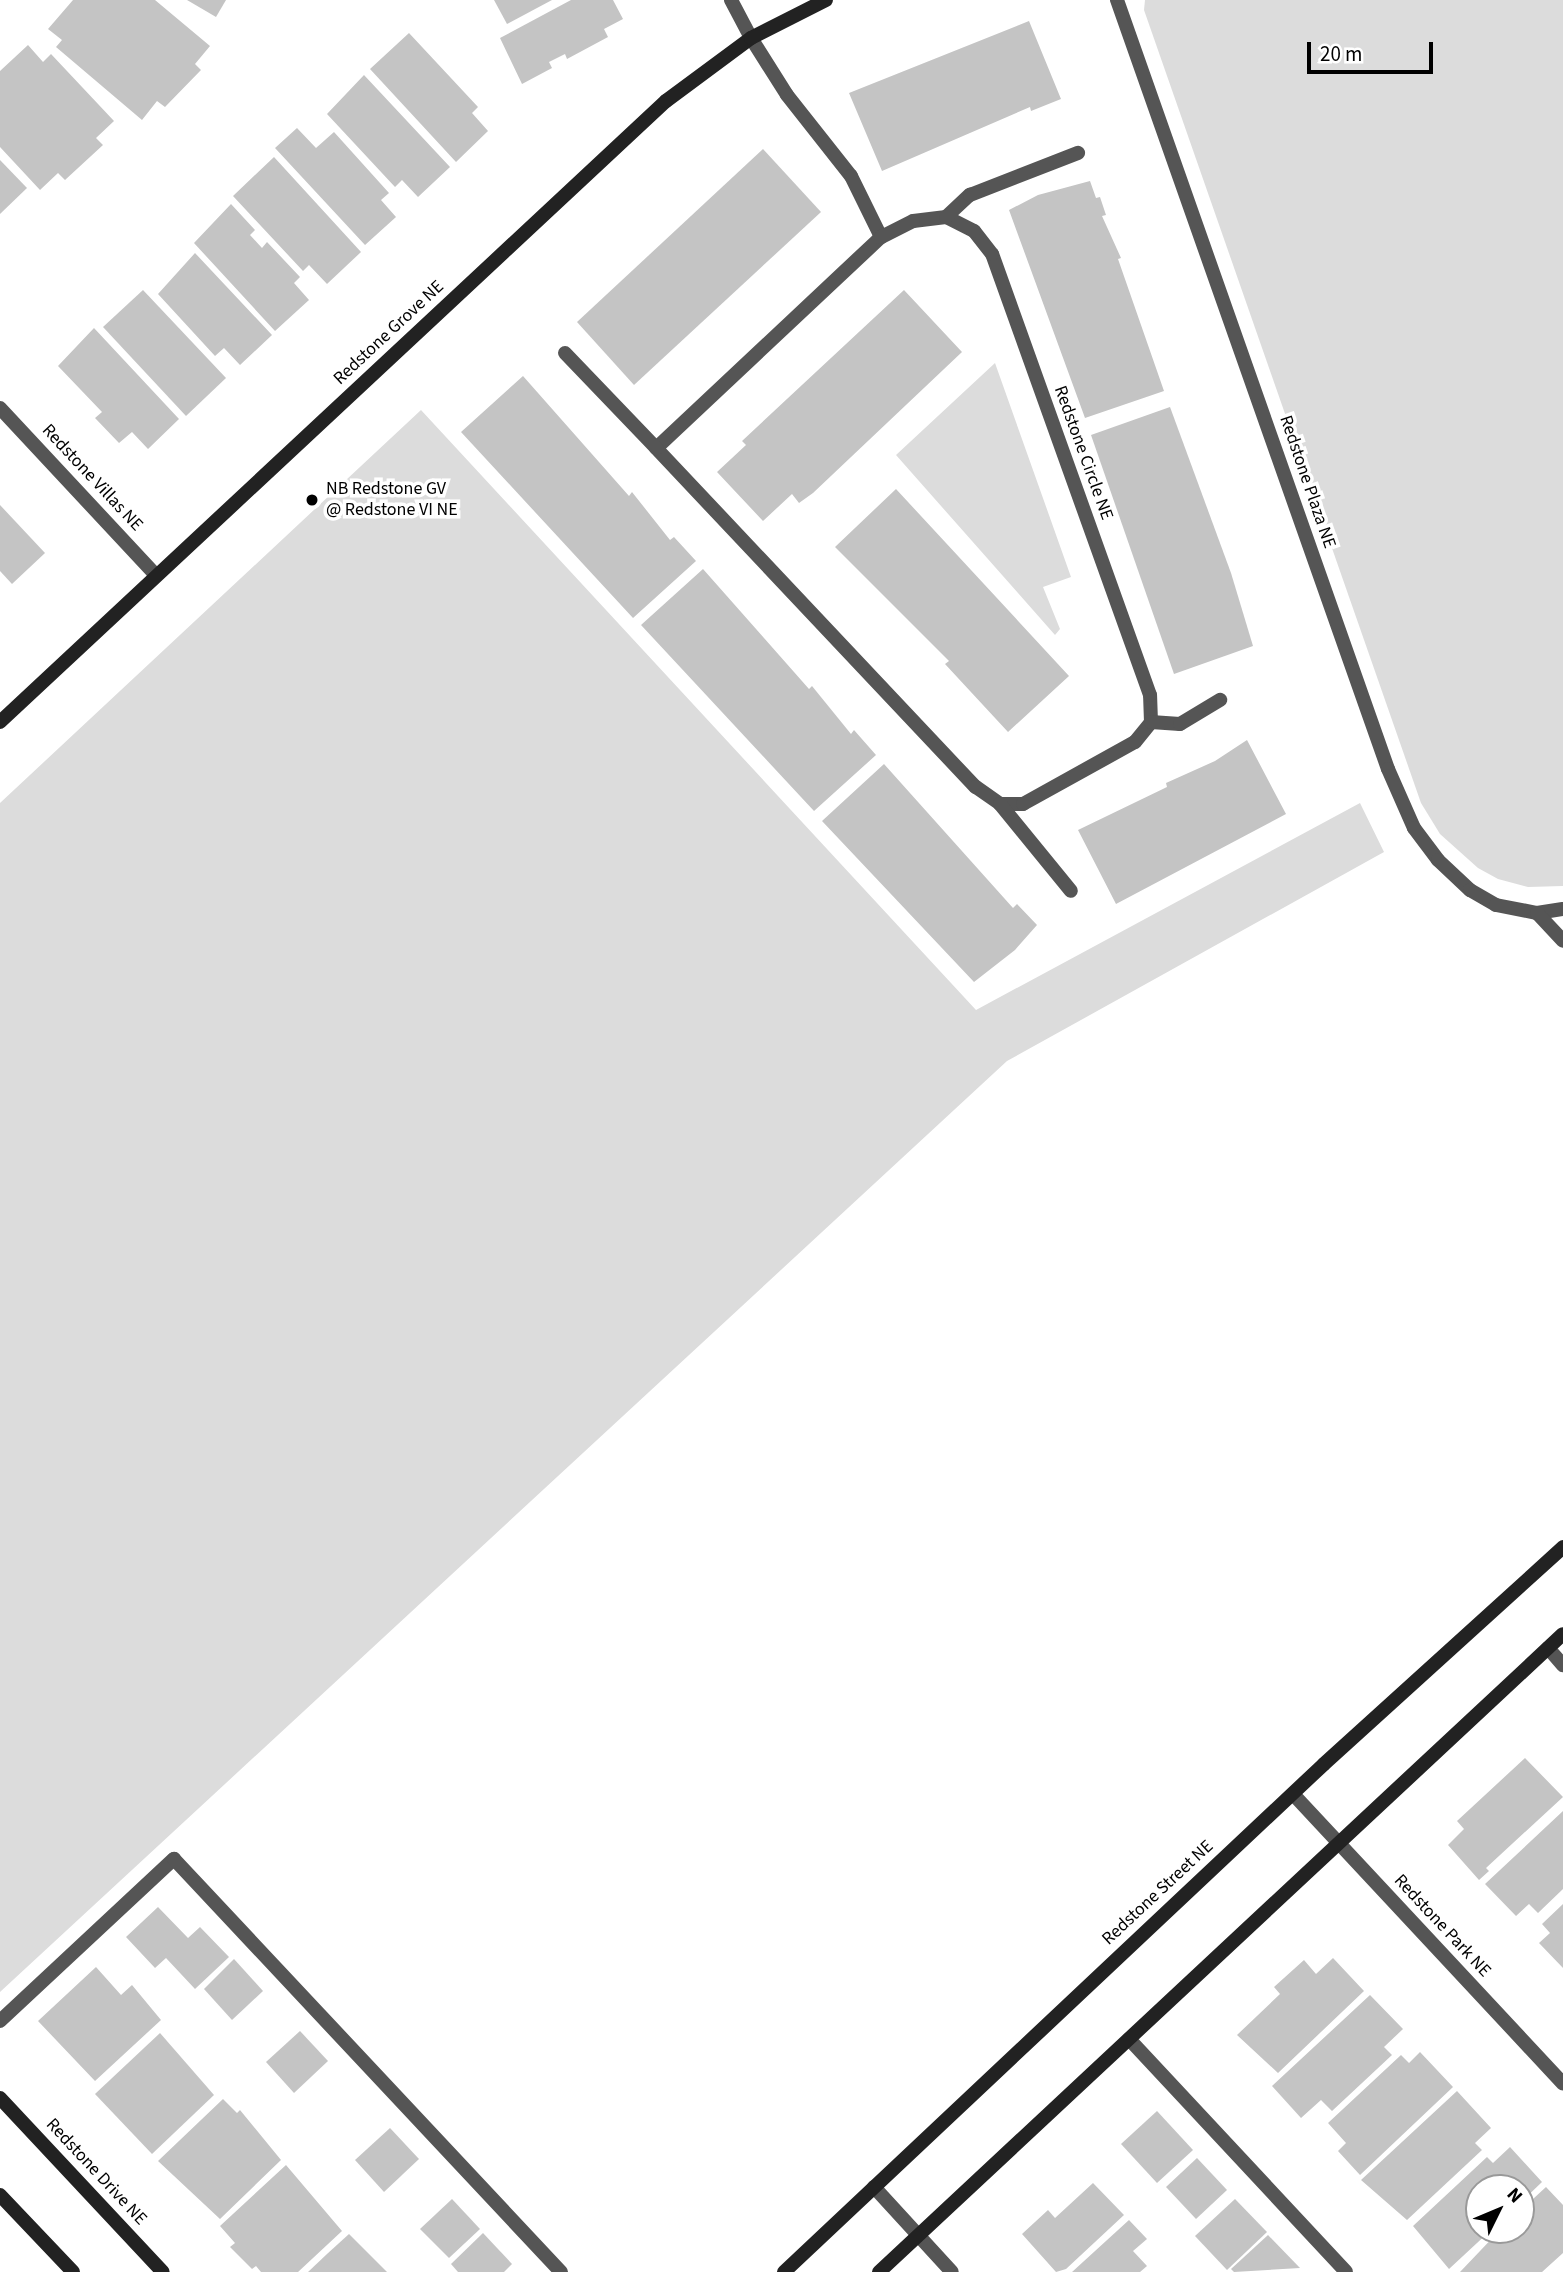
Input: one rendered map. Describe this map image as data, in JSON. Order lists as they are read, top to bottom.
{
  "streets": {
    "street": [
      "Redstone Grove NE",
      "Redstone Circle NE",
      "Redstone Villas NE",
      "Redstone Plaza NE",
      "Redstone Street NE",
      "Redstone Park NE",
      "Redstone Drive NE"
    ]
  },
  "crossings": [
    ["Redstone Grove NE", "Redstone Villas NE"],
    ["Redstone Street NE", "Redstone Park NE"]
  ],
  "places": ["NB Redstone GV @ Redstone VI NE"],
  "scale_bar": "20 m",
  "north": "top right"
}
